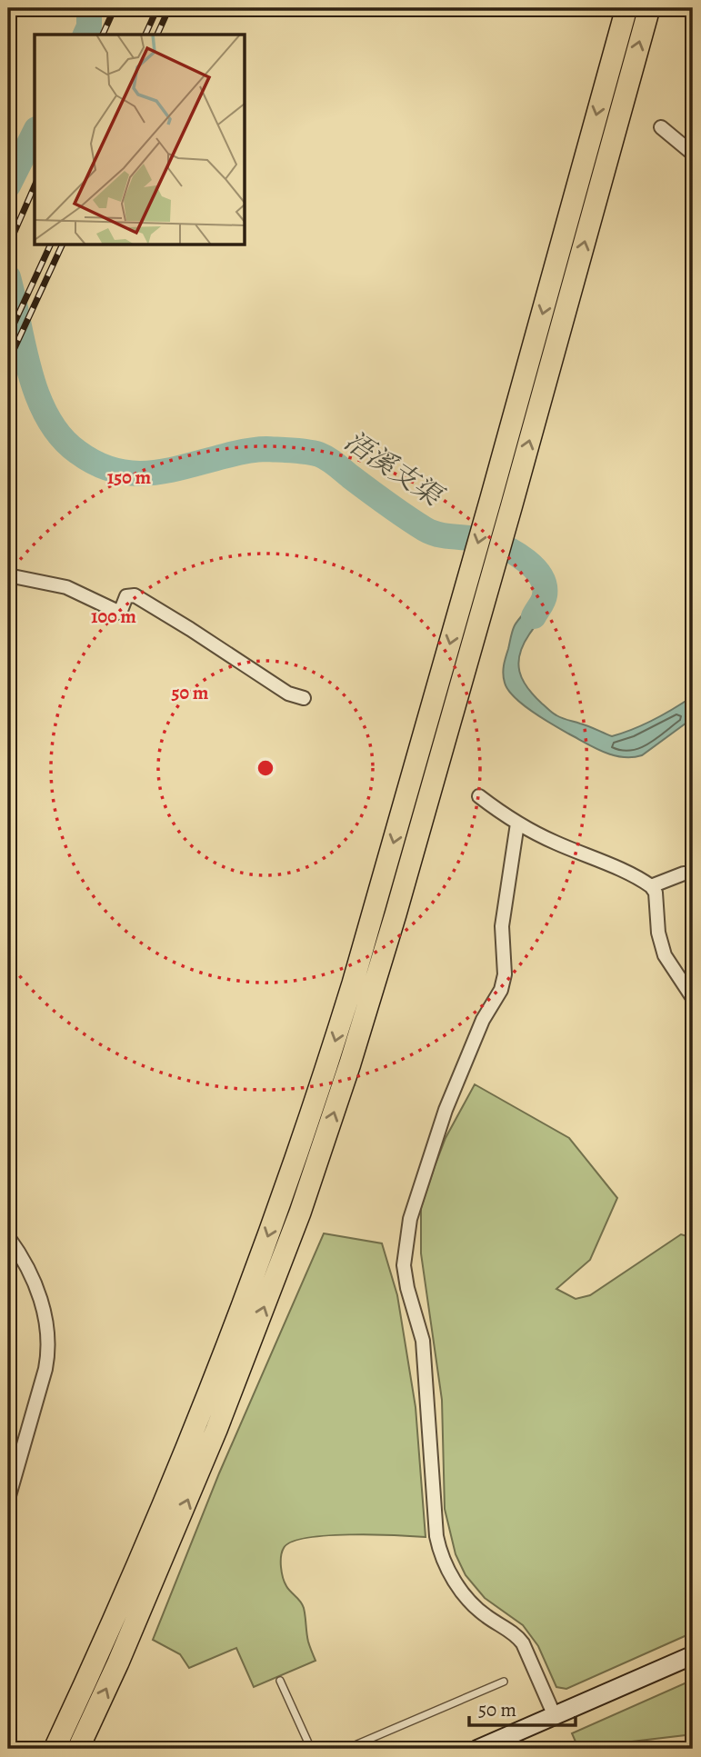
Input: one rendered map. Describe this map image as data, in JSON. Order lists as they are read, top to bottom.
{
  "water": ["浯溪支渠"],
  "scale_bar": "50 m",
  "rings": ["150 m", "100 m", "50 m"]
}
